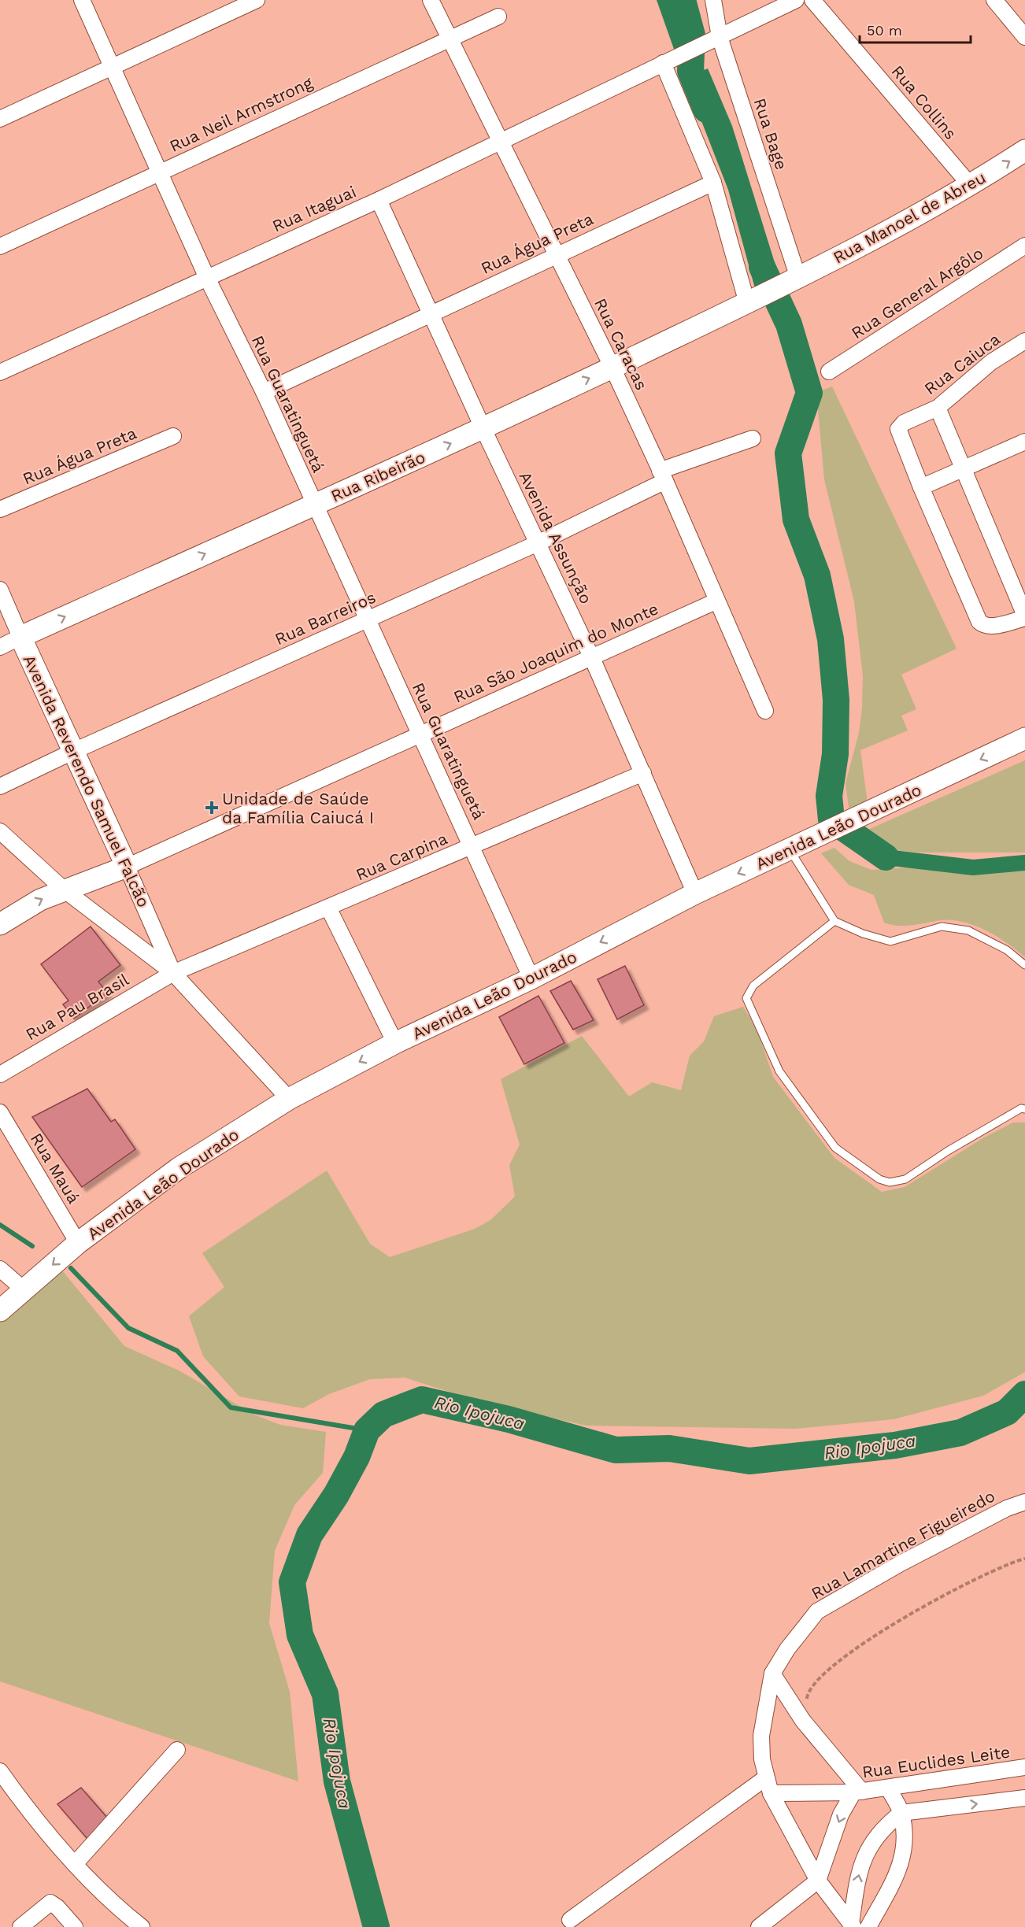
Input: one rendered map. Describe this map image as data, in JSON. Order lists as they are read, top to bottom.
{
  "streets": {
    "main road": [
      "Rua Manoel de Abreu",
      "Rua Ribeirão",
      "Avenida Reverendo Samuel Falcão",
      "Avenida Leão Dourado"
    ],
    "street": [
      "Rua Collins",
      "Rua Neil Armstrong",
      "Rua Bage",
      "Rua Itaguai",
      "Rua Água Preta",
      "Rua General Argôlo",
      "Rua Caracas",
      "Rua Caiuca",
      "Rua Guaratinguetá",
      "Avenida Assunção",
      "Rua Barreiros",
      "Rua São Joaquim do Monte",
      "Rua Carpina",
      "Rua Pau Brasil",
      "Rua Mauá",
      "Rua Lamartine Figueiredo",
      "Rua Euclides Leite"
    ]
  },
  "crossings": [
    ["Rua Collins", "Rua Manoel de Abreu"],
    ["Rua Neil Armstrong", "Rua Caracas"],
    ["Rua Neil Armstrong", "Rua Guaratinguetá"],
    ["Rua Bage", "Rua Itaguai"],
    ["Rua Bage", "Rua Manoel de Abreu"],
    ["Rua Itaguai", "Rua Caracas"],
    ["Rua Itaguai", "Rua Guaratinguetá"],
    ["Rua Itaguai", "Avenida Assunção"],
    ["Rua Manoel de Abreu", "Rua Ribeirão"],
    ["Rua Água Preta", "Rua Caracas"],
    ["Rua Água Preta", "Rua Guaratinguetá"],
    ["Rua Água Preta", "Avenida Assunção"],
    ["Rua Caracas", "Rua Ribeirão"],
    ["Rua Caracas", "Rua Barreiros"],
    ["Rua Caracas", "Rua São Joaquim do Monte"],
    ["Rua Guaratinguetá", "Rua Ribeirão"],
    ["Rua Guaratinguetá", "Rua Barreiros"],
    ["Rua Guaratinguetá", "Rua São Joaquim do Monte"],
    ["Rua Guaratinguetá", "Avenida Leão Dourado"],
    ["Rua Guaratinguetá", "Rua Carpina"],
    ["Rua Ribeirão", "Avenida Assunção"],
    ["Rua Ribeirão", "Avenida Reverendo Samuel Falcão"],
    ["Avenida Assunção", "Rua Barreiros"],
    ["Avenida Assunção", "Rua São Joaquim do Monte"],
    ["Avenida Assunção", "Avenida Leão Dourado"],
    ["Avenida Assunção", "Rua Carpina"],
    ["Rua Barreiros", "Avenida Reverendo Samuel Falcão"],
    ["Rua São Joaquim do Monte", "Avenida Reverendo Samuel Falcão"],
    ["Avenida Reverendo Samuel Falcão", "Rua Carpina"],
    ["Avenida Reverendo Samuel Falcão", "Rua Pau Brasil"],
    ["Avenida Leão Dourado", "Rua Mauá"],
    ["Rua Carpina", "Rua Pau Brasil"]
  ],
  "one_way": ["Rua Ribeirão", "Avenida Leão Dourado"],
  "water": ["Rio Ipojuca"],
  "places": {
    "health": ["Unidade de Saúde da Família Caiucá I"]
  },
  "scale_bar": "50 m"
}
